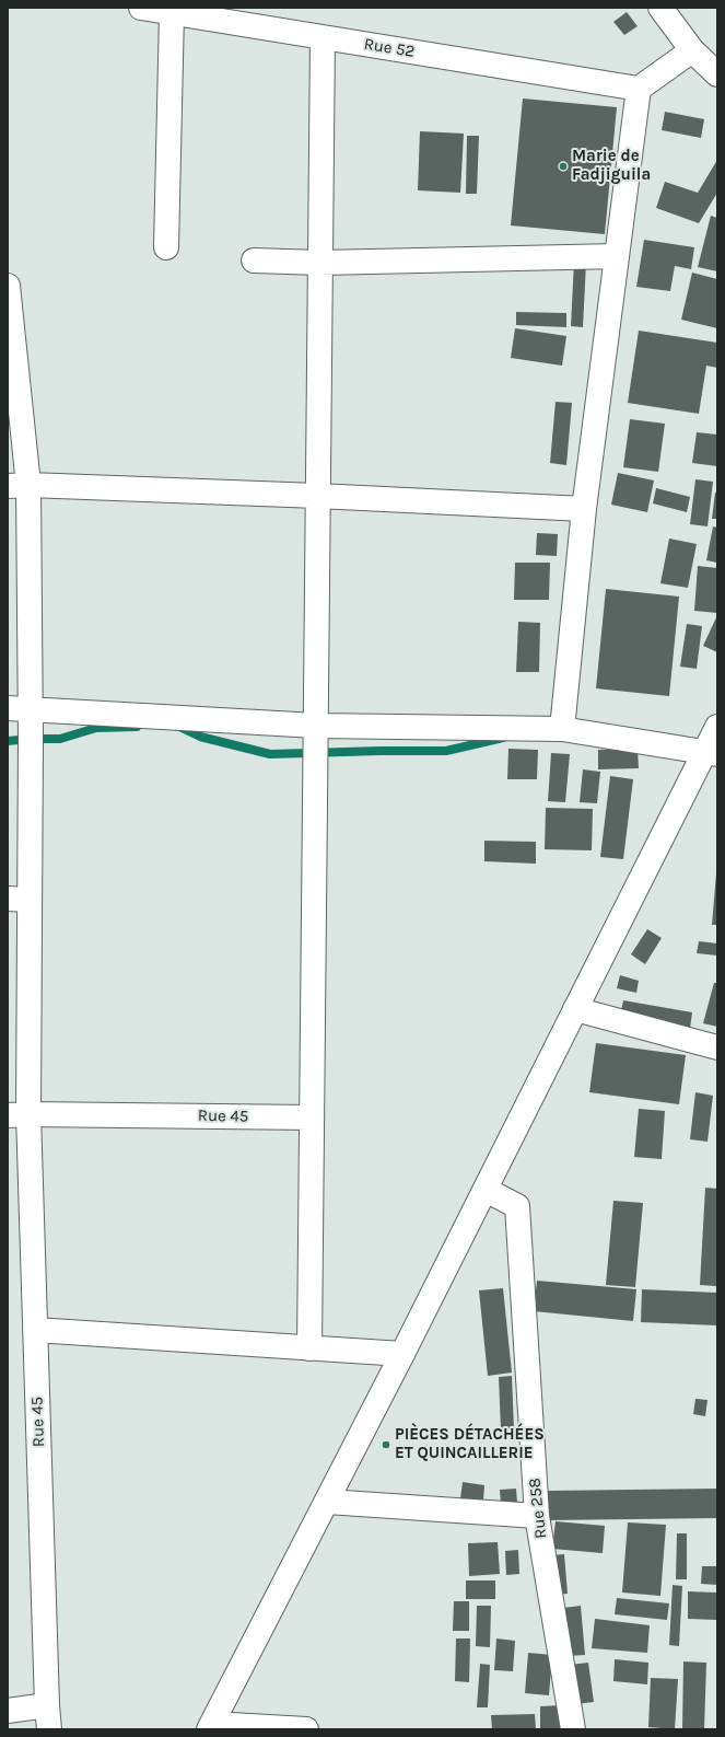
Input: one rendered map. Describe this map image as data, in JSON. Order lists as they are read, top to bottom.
{
  "streets": {
    "street": ["Rue 52", "Rue 45", "Rue 258"]
  },
  "places": ["Marie de Fadjiguila", "PIÈCES DÉTACHÉES ET QUINCAILLERIE"]
}
